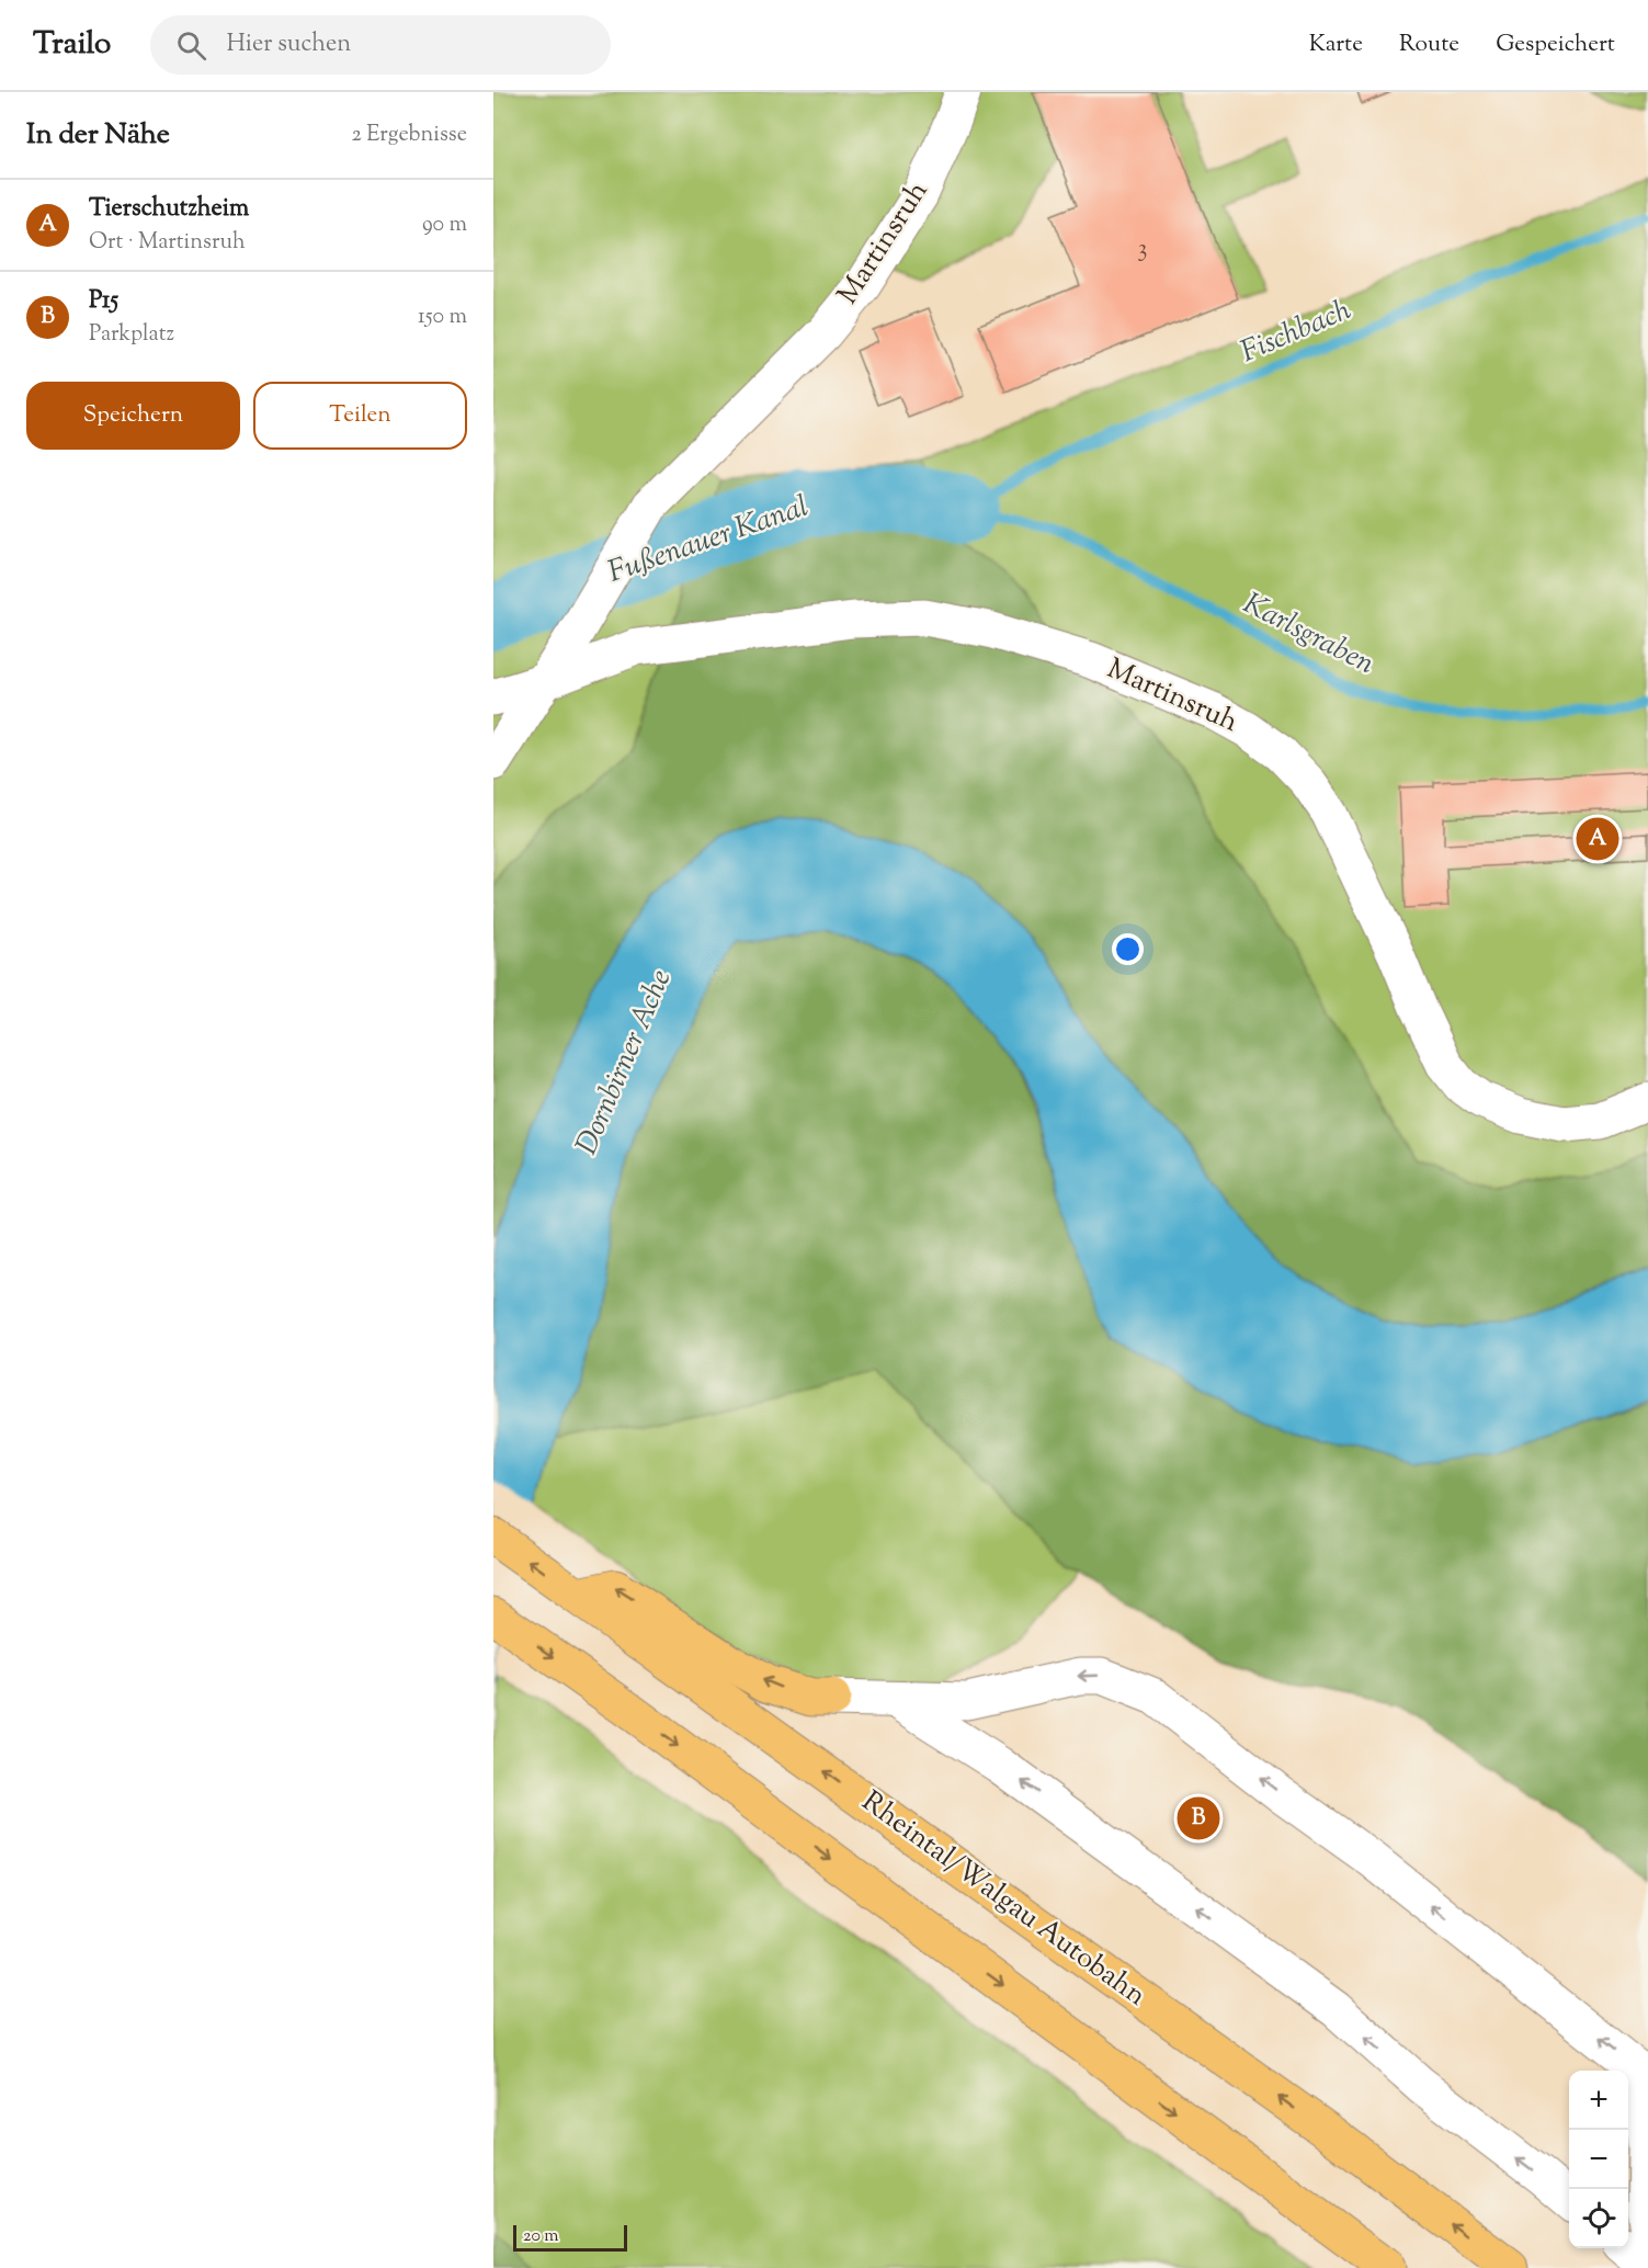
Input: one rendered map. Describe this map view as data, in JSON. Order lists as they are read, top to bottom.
{
  "streets": {
    "highway": ["Rheintal/Walgau Autobahn"],
    "street": ["Martinsruh"]
  },
  "water": [
    "Fischbach",
    "Fußenauer Kanal",
    "Karlsgraben",
    "Dornbirner Ache"
  ],
  "house_numbers": ["3"],
  "scale_bar": "20 m",
  "page": {
    "header": "Trailo",
    "search": "Hier suchen",
    "nav": ["Karte", "Route", "Gespeichert"],
    "heading": ["In der Nähe", "2 Ergebnisse"],
    "list": [
      {
        "mark": "A",
        "name": "Tierschutzheim",
        "note": "Ort · Martinsruh",
        "value": "90 m"
      },
      {
        "mark": "B",
        "name": "P15",
        "note": "Parkplatz",
        "value": "150 m"
      }
    ],
    "buttons": ["Speichern", "Teilen"],
    "pins": ["A", "B"],
    "map_buttons": ["+", "−"],
    "scale": "20 m"
  }
}
